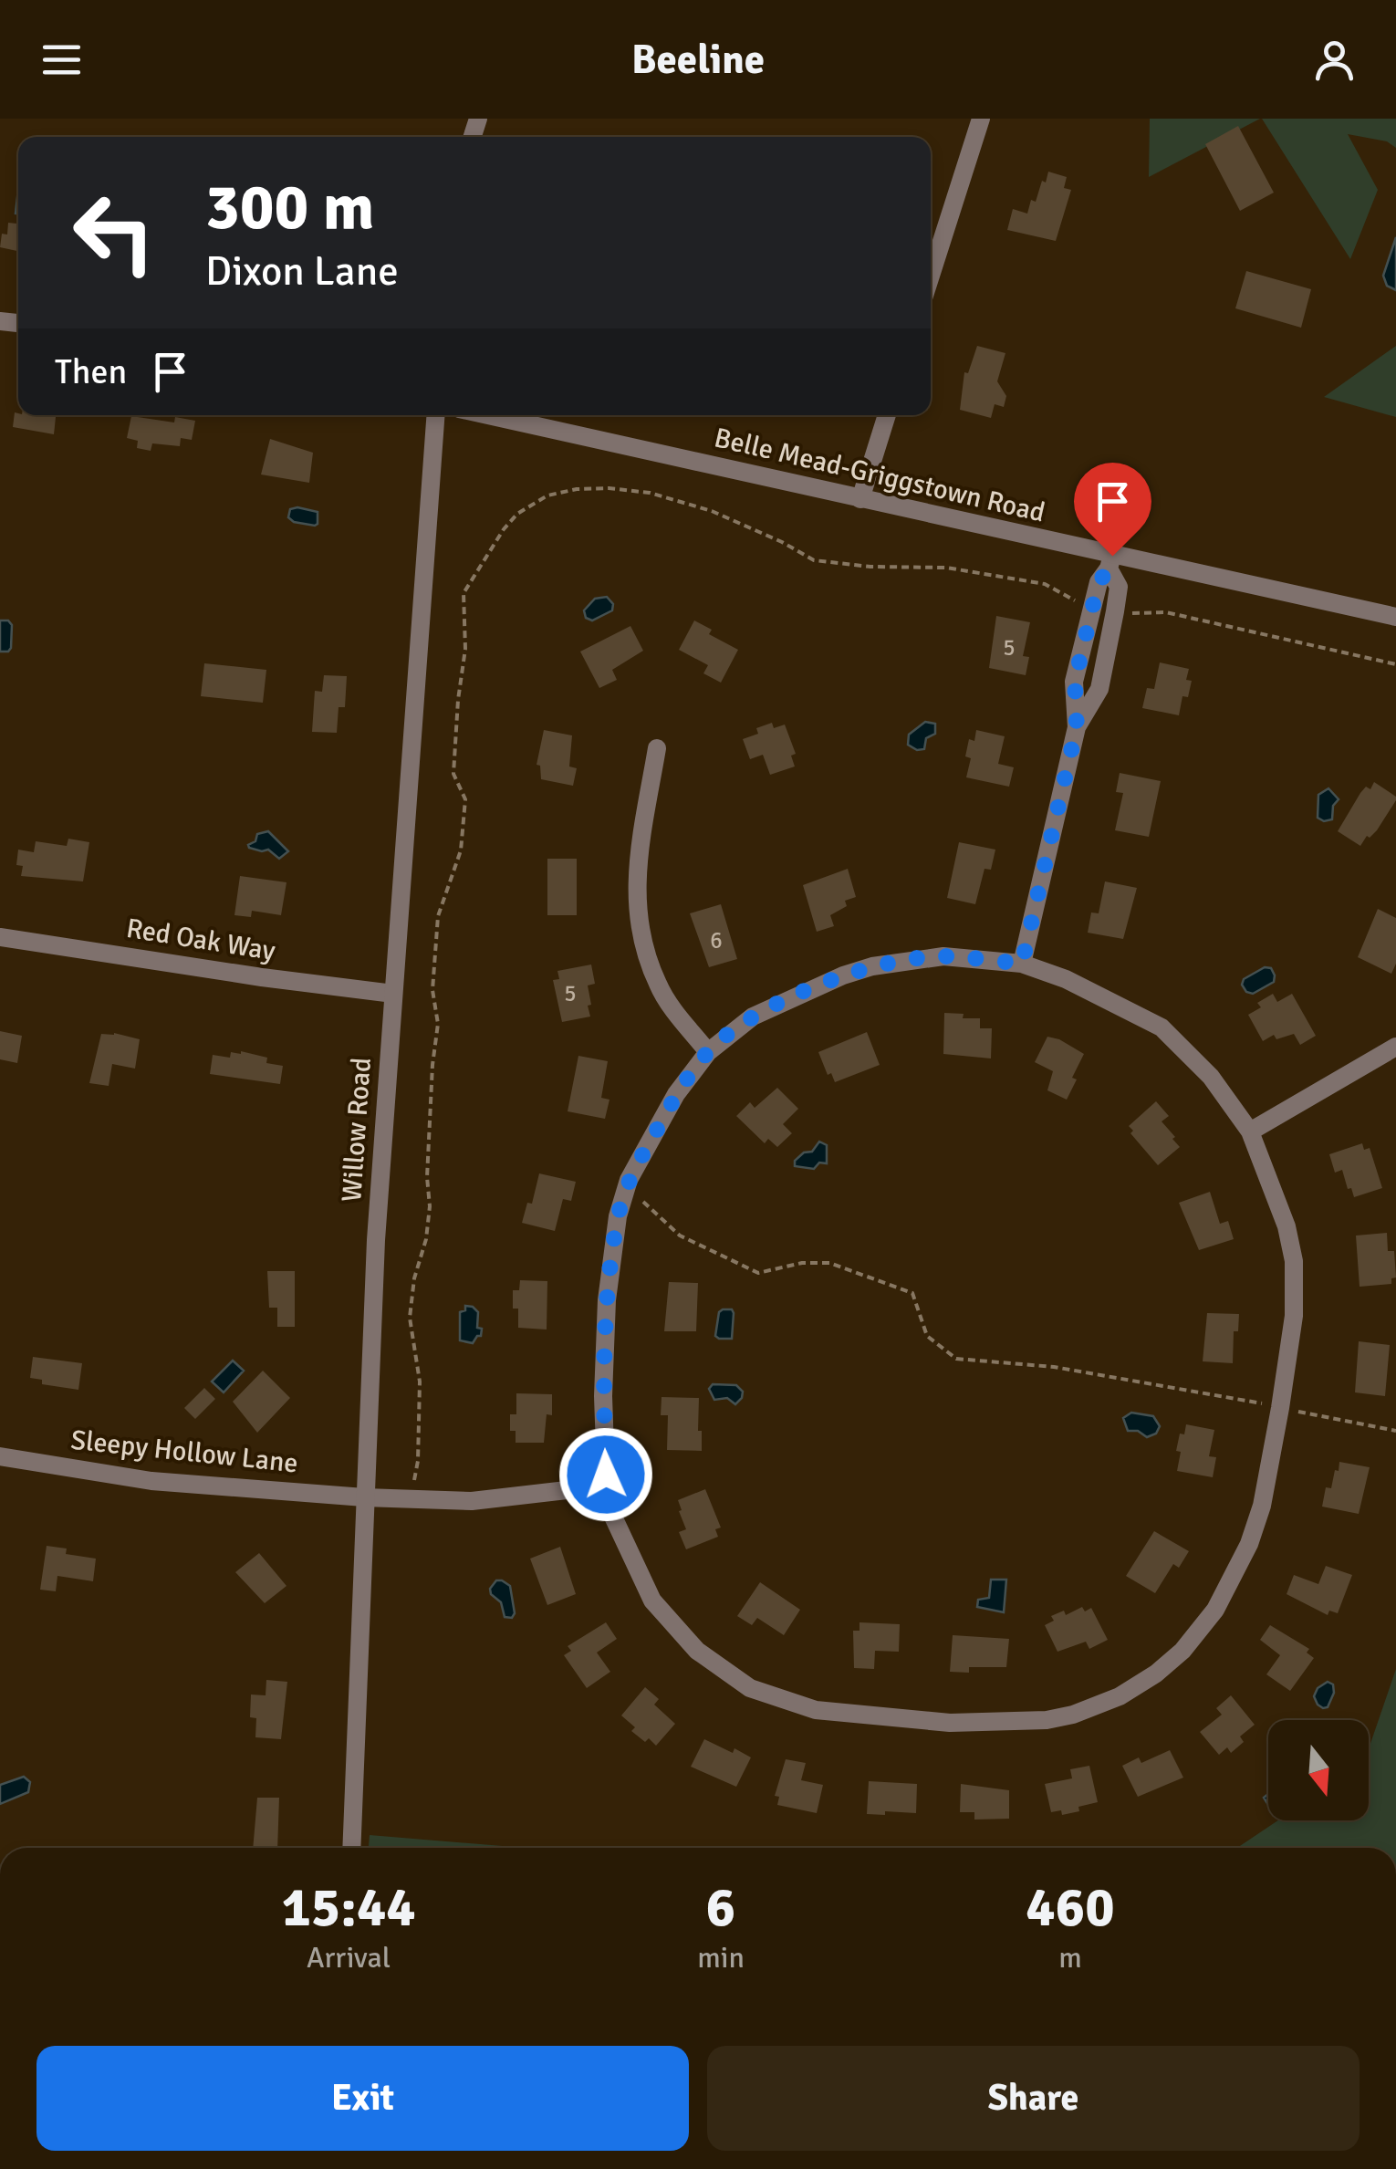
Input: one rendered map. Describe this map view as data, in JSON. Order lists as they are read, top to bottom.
{
  "streets": {
    "street": [
      "Belle Mead-Griggstown Road",
      "Red Oak Way",
      "Willow Road",
      "Sleepy Hollow Lane"
    ]
  },
  "crossings": [
    ["Red Oak Way", "Willow Road"],
    ["Willow Road", "Sleepy Hollow Lane"]
  ],
  "house_numbers": ["5", "6", "5"],
  "north": "bottom",
  "page": {
    "header": "Beeline",
    "turn": ["300 m", "Dixon Lane"],
    "then": "Then",
    "eta": [
      "15:44",
      "Arrival",
      "6",
      "min",
      "460",
      "m"
    ],
    "buttons": ["Exit", "Share"]
  }
}
